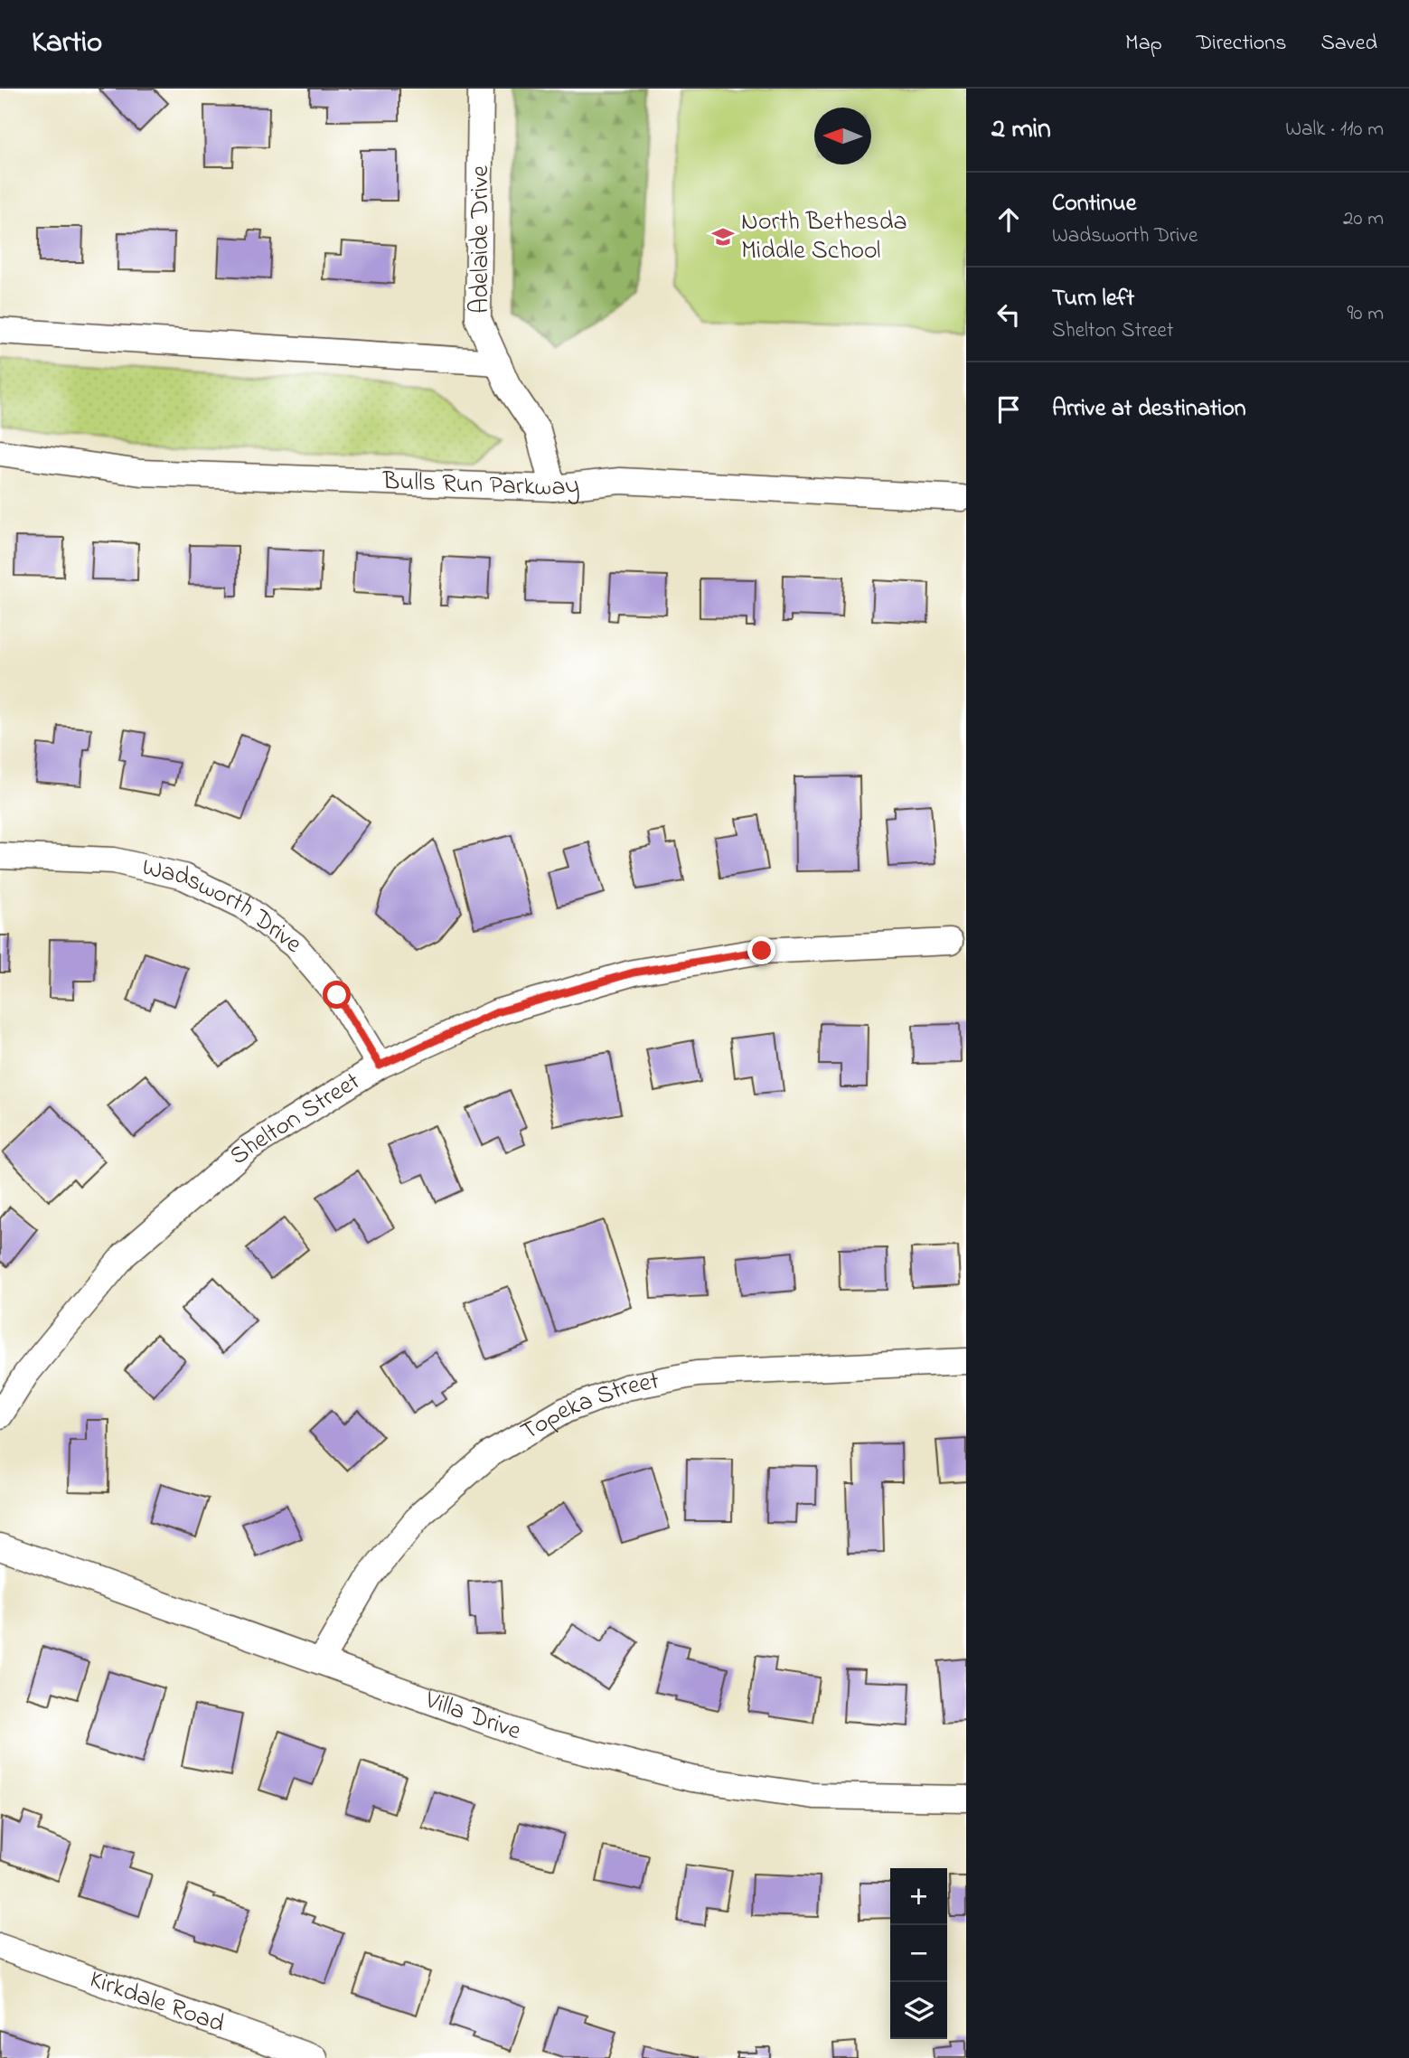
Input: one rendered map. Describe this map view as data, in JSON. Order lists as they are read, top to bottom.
{
  "streets": {
    "street": [
      "Adelaide Drive",
      "Bulls Run Parkway",
      "Wadsworth Drive",
      "Shelton Street",
      "Topeka Street",
      "Villa Drive",
      "Kirkdale Road"
    ]
  },
  "crossings": [
    ["Adelaide Drive", "Bulls Run Parkway"],
    ["Wadsworth Drive", "Shelton Street"],
    ["Topeka Street", "Villa Drive"]
  ],
  "places": {
    "school or university": ["North Bethesda Middle School"]
  },
  "north": "left",
  "page": {
    "header": "Kartio",
    "nav": ["Map", "Directions", "Saved"],
    "heading": ["2 min", "Walk · 110 m"],
    "list": [
      ["Continue", "Wadsworth Drive", "20 m"],
      ["Turn left", "Shelton Street", "90 m"],
      "Arrive at destination"
    ],
    "map_buttons": ["+", "−"]
  }
}
